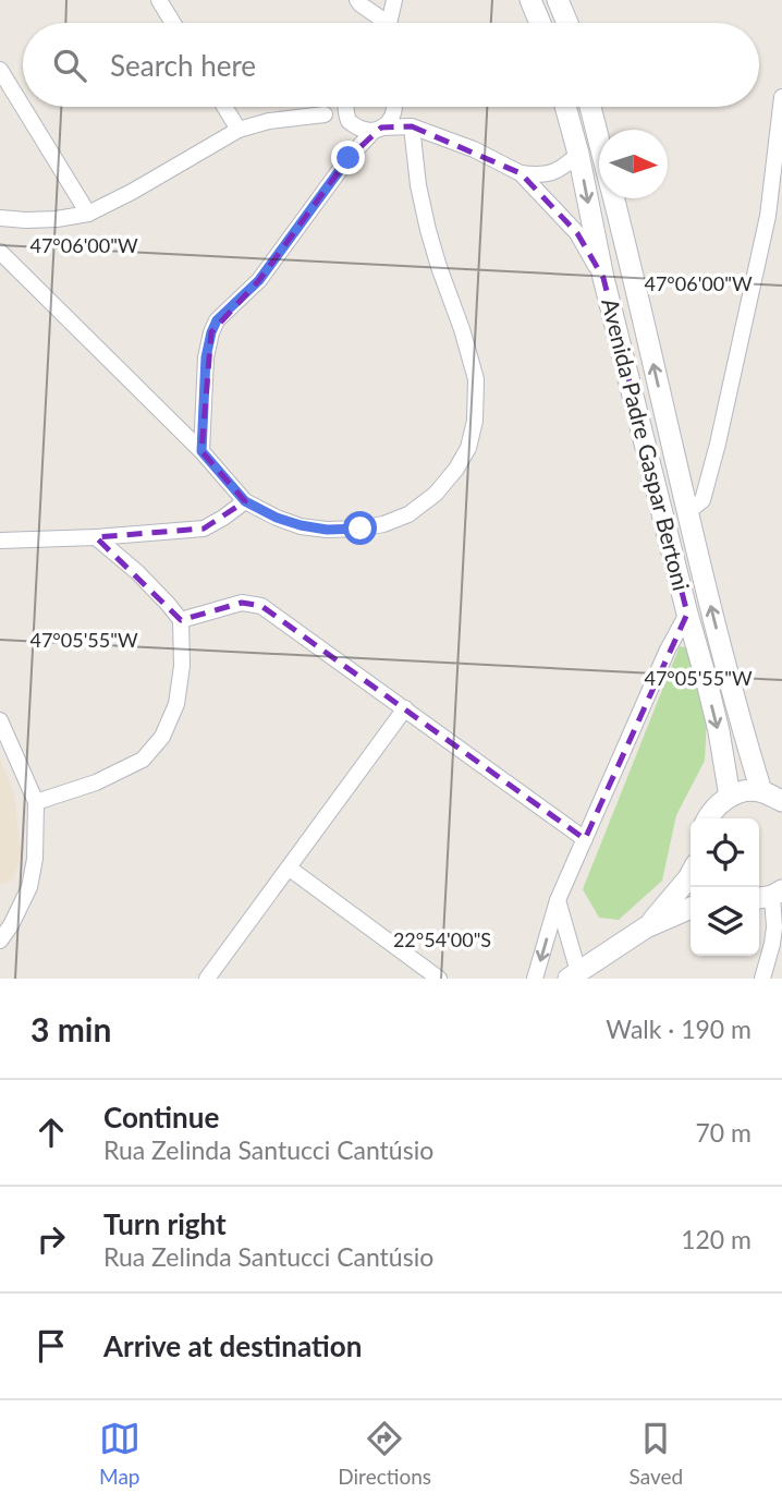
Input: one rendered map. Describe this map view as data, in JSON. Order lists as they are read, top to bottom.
{
  "streets": {
    "street": ["Avenida Padre Gaspar Bertoni"]
  },
  "north": "right",
  "page": {
    "search": "Search here",
    "heading": ["3 min", "Walk · 190 m"],
    "list": [
      ["Continue", "Rua Zelinda Santucci Cantúsio", "70 m"],
      ["Turn right", "Rua Zelinda Santucci Cantúsio", "120 m"],
      "Arrive at destination"
    ],
    "nav": ["Map", "Directions", "Saved"]
  },
  "coordinates": ["47°06'00\"W", "47°05'55\"W", "22°54'00\"S"]
}
